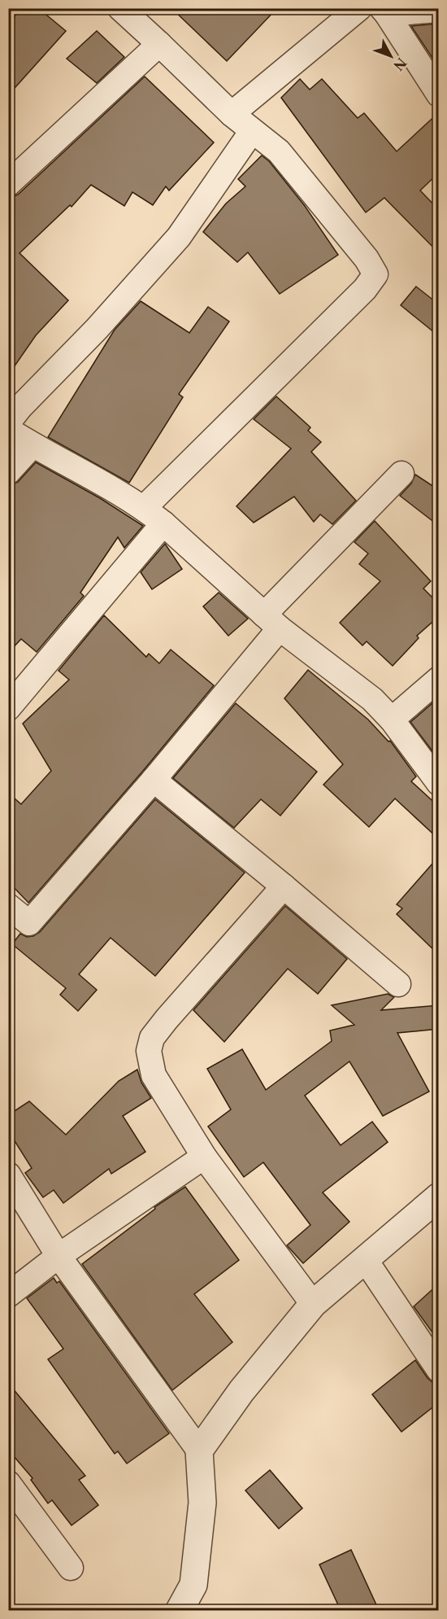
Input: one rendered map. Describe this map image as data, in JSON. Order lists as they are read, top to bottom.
{
  "north": "bottom right"
}
